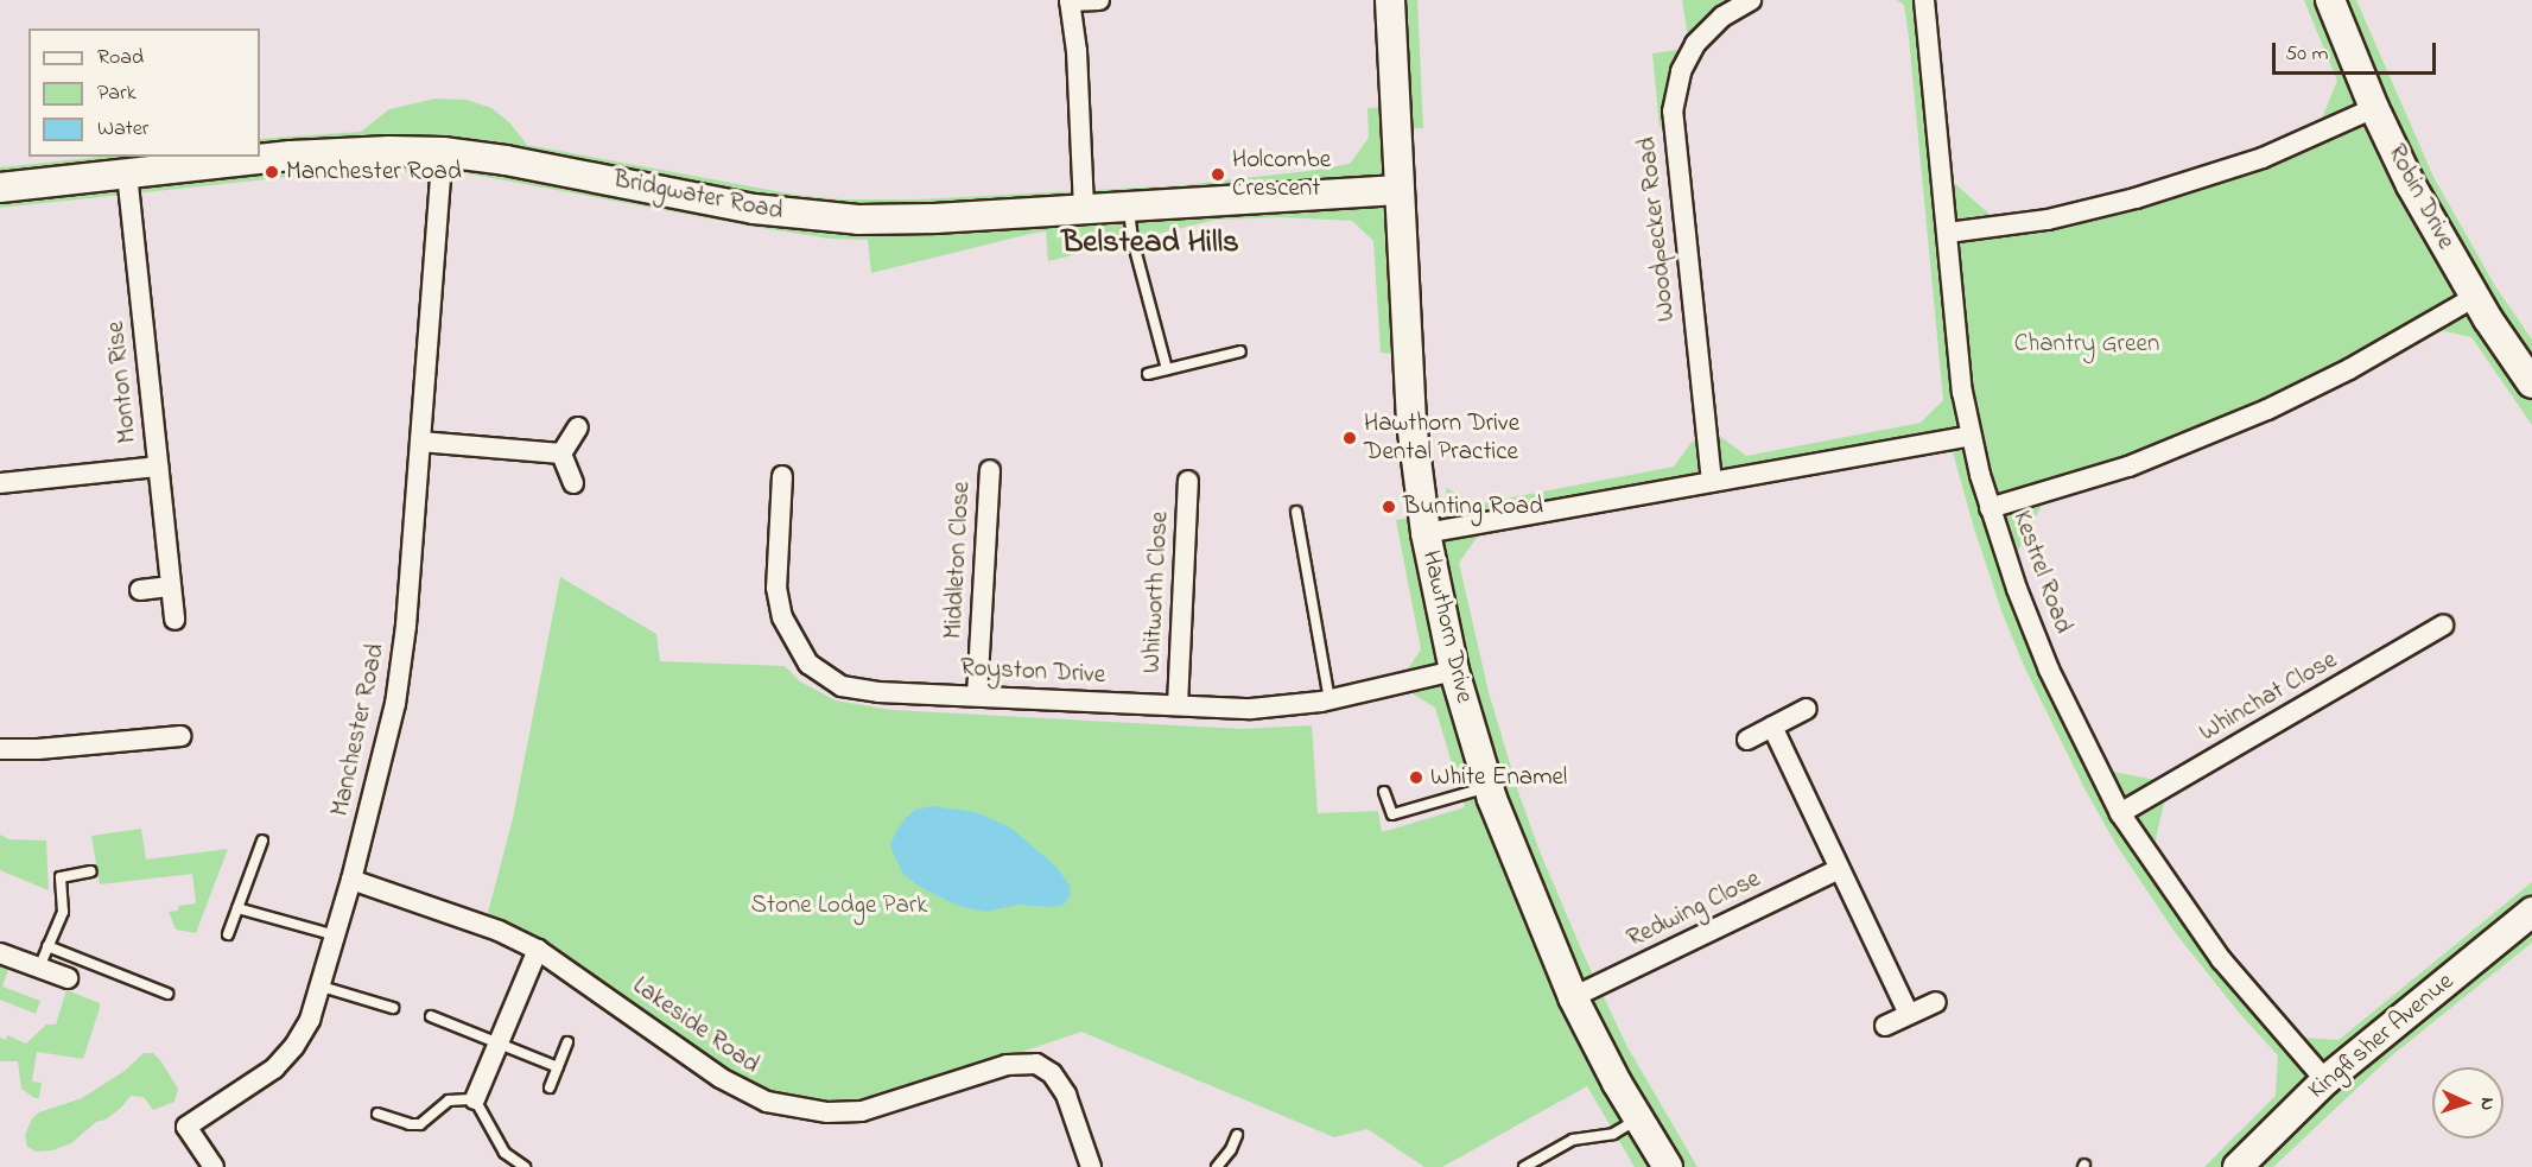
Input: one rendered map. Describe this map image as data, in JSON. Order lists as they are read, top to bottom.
{
  "streets": {
    "street": [
      "Bridgwater Road",
      "Robin Drive",
      "Woodpecker Road",
      "Monton Rise",
      "Middleton Close",
      "Kestrel Road",
      "Whitworth Close",
      "Hawthorn Drive",
      "Royston Drive",
      "Whinchat Close",
      "Manchester Road",
      "Redwing Close",
      "Lakeside Road",
      "Kingfisher Avenue"
    ]
  },
  "crossings": [
    ["Bridgwater Road", "Monton Rise"],
    ["Bridgwater Road", "Hawthorn Drive"],
    ["Bridgwater Road", "Manchester Road"],
    ["Middleton Close", "Royston Drive"],
    ["Kestrel Road", "Whinchat Close"],
    ["Kestrel Road", "Kingfisher Avenue"],
    ["Whitworth Close", "Royston Drive"],
    ["Hawthorn Drive", "Royston Drive"],
    ["Hawthorn Drive", "Redwing Close"],
    ["Manchester Road", "Lakeside Road"]
  ],
  "districts": ["Belstead Hills"],
  "parks": ["Chantry Green", "Stone Lodge Park"],
  "places": [
    "Manchester Road",
    "Holcombe Crescent",
    "Hawthorn Drive Dental Practice",
    "Bunting Road",
    "White Enamel"
  ],
  "legend": ["Road", "Park", "Water"],
  "scale_bar": "50 m",
  "north": "right"
}
